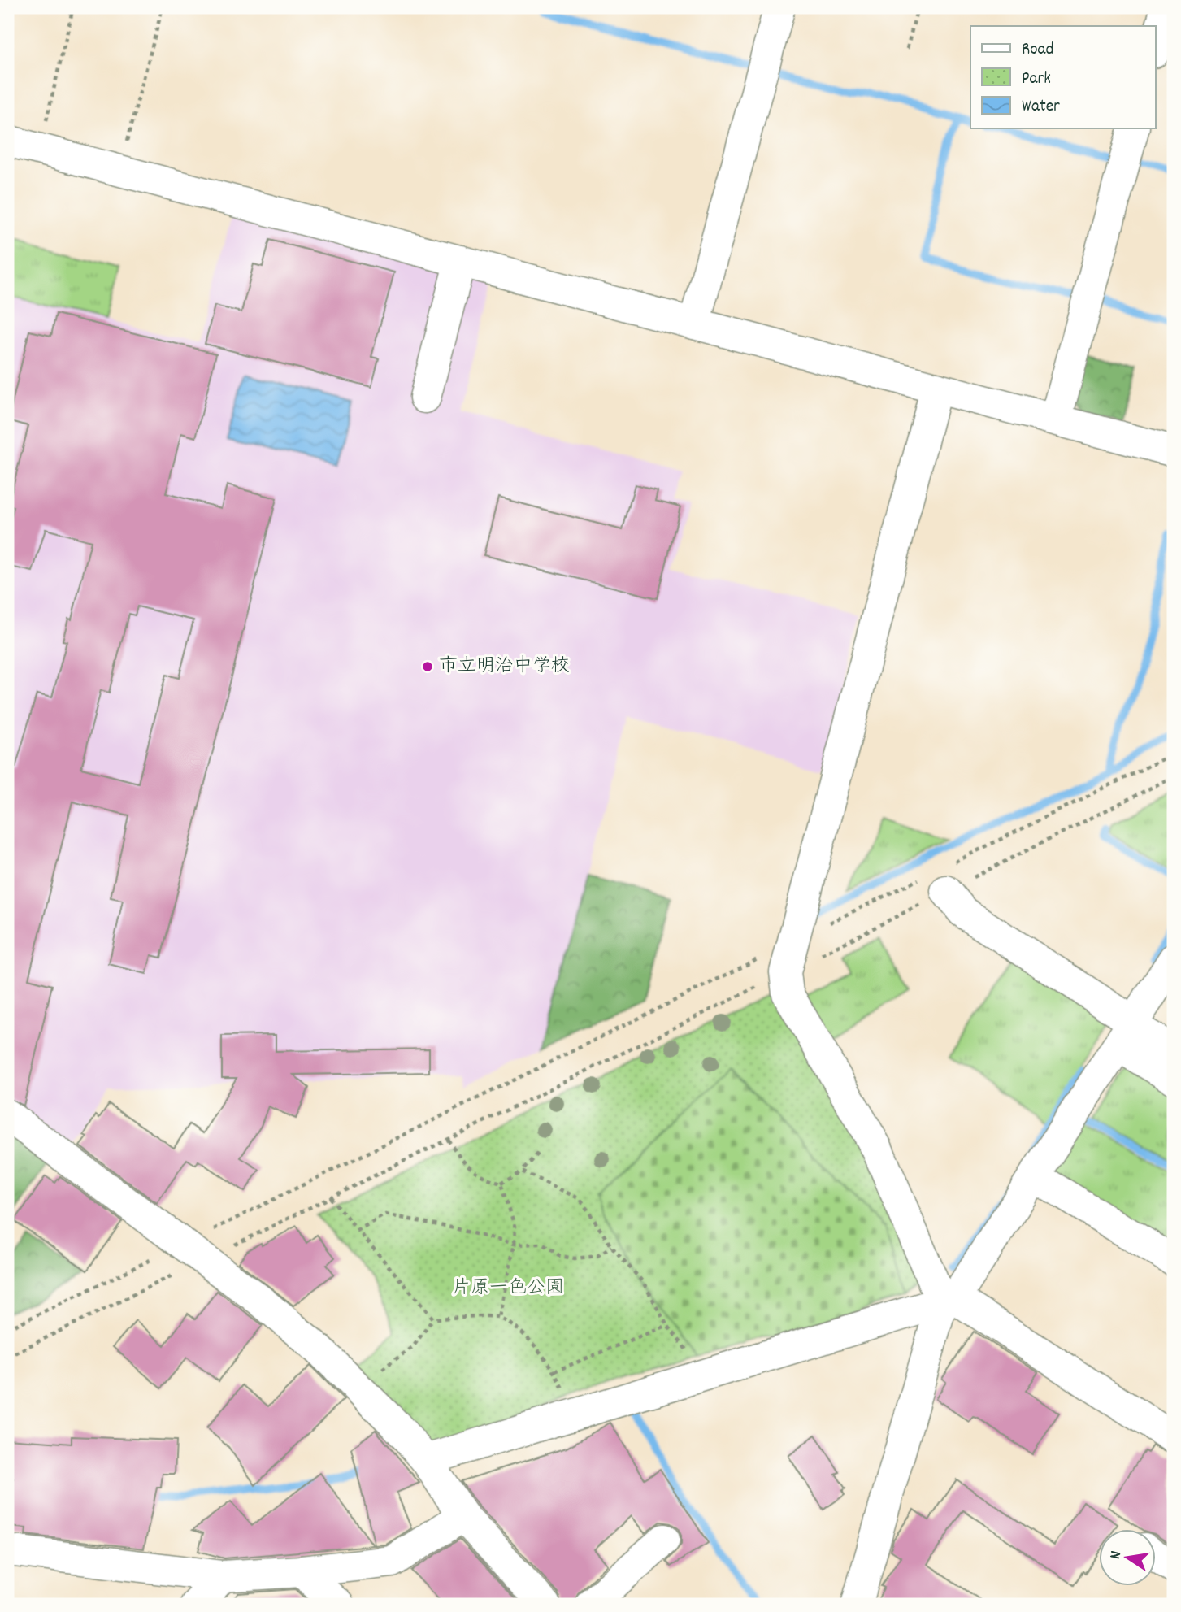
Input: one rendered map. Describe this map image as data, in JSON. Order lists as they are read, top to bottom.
{
  "parks": ["片原一色公園"],
  "places": ["市立明治中学校"],
  "legend": ["Road", "Park", "Water"],
  "north": "left"
}
